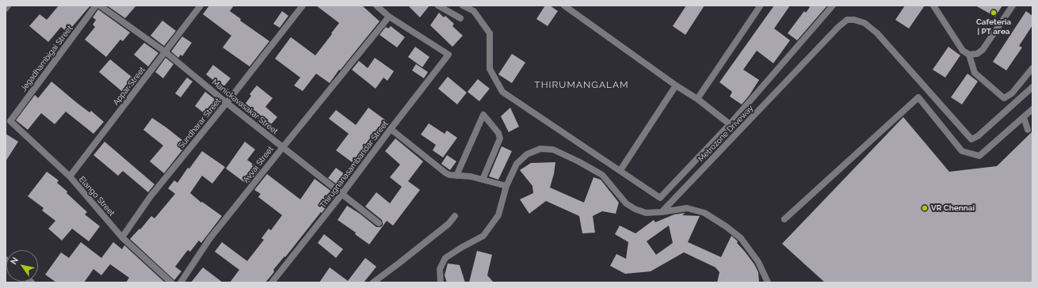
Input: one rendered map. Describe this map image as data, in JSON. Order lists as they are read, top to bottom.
{
  "streets": {
    "street": [
      "Jegadhambigai Street",
      "Appar Street",
      "Manickavasakar Street",
      "Sundharar Street",
      "Metrozone Driveway",
      "Avvai Street",
      "Thirugnanasambandar Street",
      "Elango Street"
    ]
  },
  "crossings": [
    ["Jegadhambigai Street", "Elango Street"],
    ["Appar Street", "Manickavasakar Street"],
    ["Appar Street", "Elango Street"],
    ["Manickavasakar Street", "Sundharar Street"],
    ["Manickavasakar Street", "Avvai Street"],
    ["Manickavasakar Street", "Thirugnanasambandar Street"],
    ["Sundharar Street", "Elango Street"],
    ["Avvai Street", "Thirugnanasambandar Street"]
  ],
  "districts": ["THIRUMANGALAM"],
  "places": ["Cafeteria | PT area", "VR Chennai"],
  "north": "top left"
}
